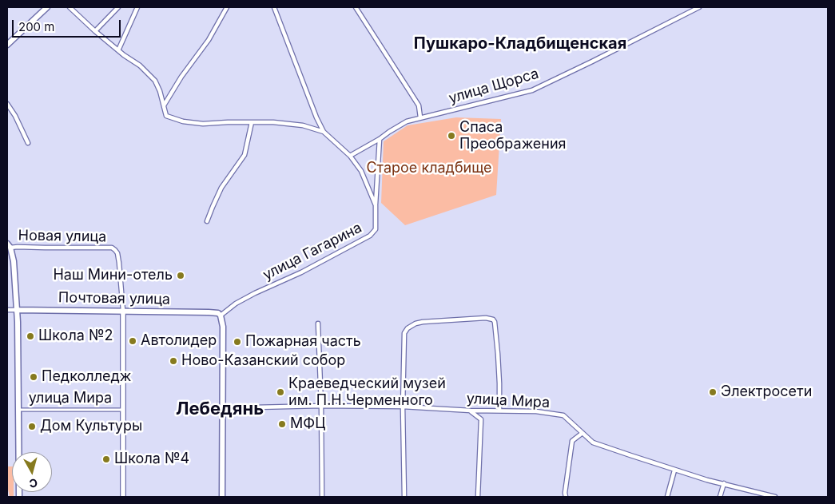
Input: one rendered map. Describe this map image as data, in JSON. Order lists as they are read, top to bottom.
{
  "streets": {
    "main road": ["Почтовая улица"],
    "street": [
      "улица Щорса",
      "Новая улица",
      "улица Гагарина",
      "улица Мира"
    ]
  },
  "crossings": [
    ["улица Щорса", "улица Гагарина"],
    ["Новая улица", "Почтовая улица"],
    ["улица Гагарина", "Почтовая улица"]
  ],
  "districts": ["Пушкаро-Кладбищенская", "Лебедянь"],
  "parks": ["Старое кладбище"],
  "places": [
    "Спаса Преображения",
    "Наш Мини-отель",
    "Школа №2",
    "Автолидер",
    "Пожарная часть",
    "Ново-Казанский собор",
    "Педколледж",
    "Краеведческий музей им. П.Н.Черменного",
    "Электросети",
    "МФЦ",
    "Дом Культуры",
    "Школа №4"
  ],
  "scale_bar": "200 m",
  "north": "bottom"
}
